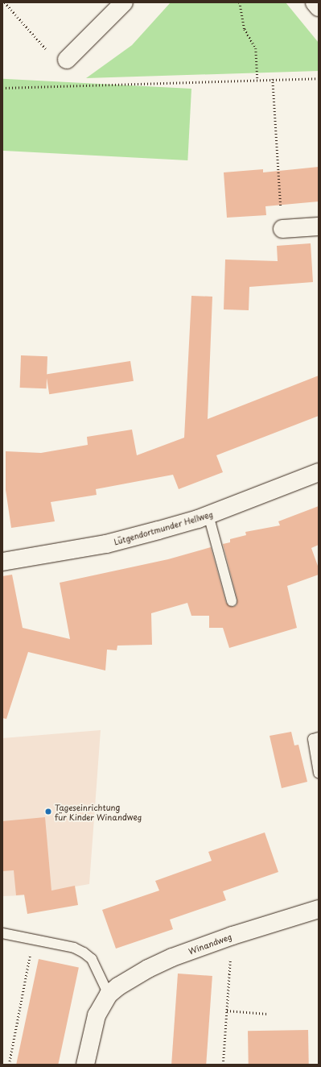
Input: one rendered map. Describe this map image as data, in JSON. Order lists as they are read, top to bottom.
{
  "streets": {
    "street": ["Lütgendortmunder Hellweg", "Winandweg"]
  },
  "places": ["Tageseinrichtung für Kinder Winandweg"]
}
